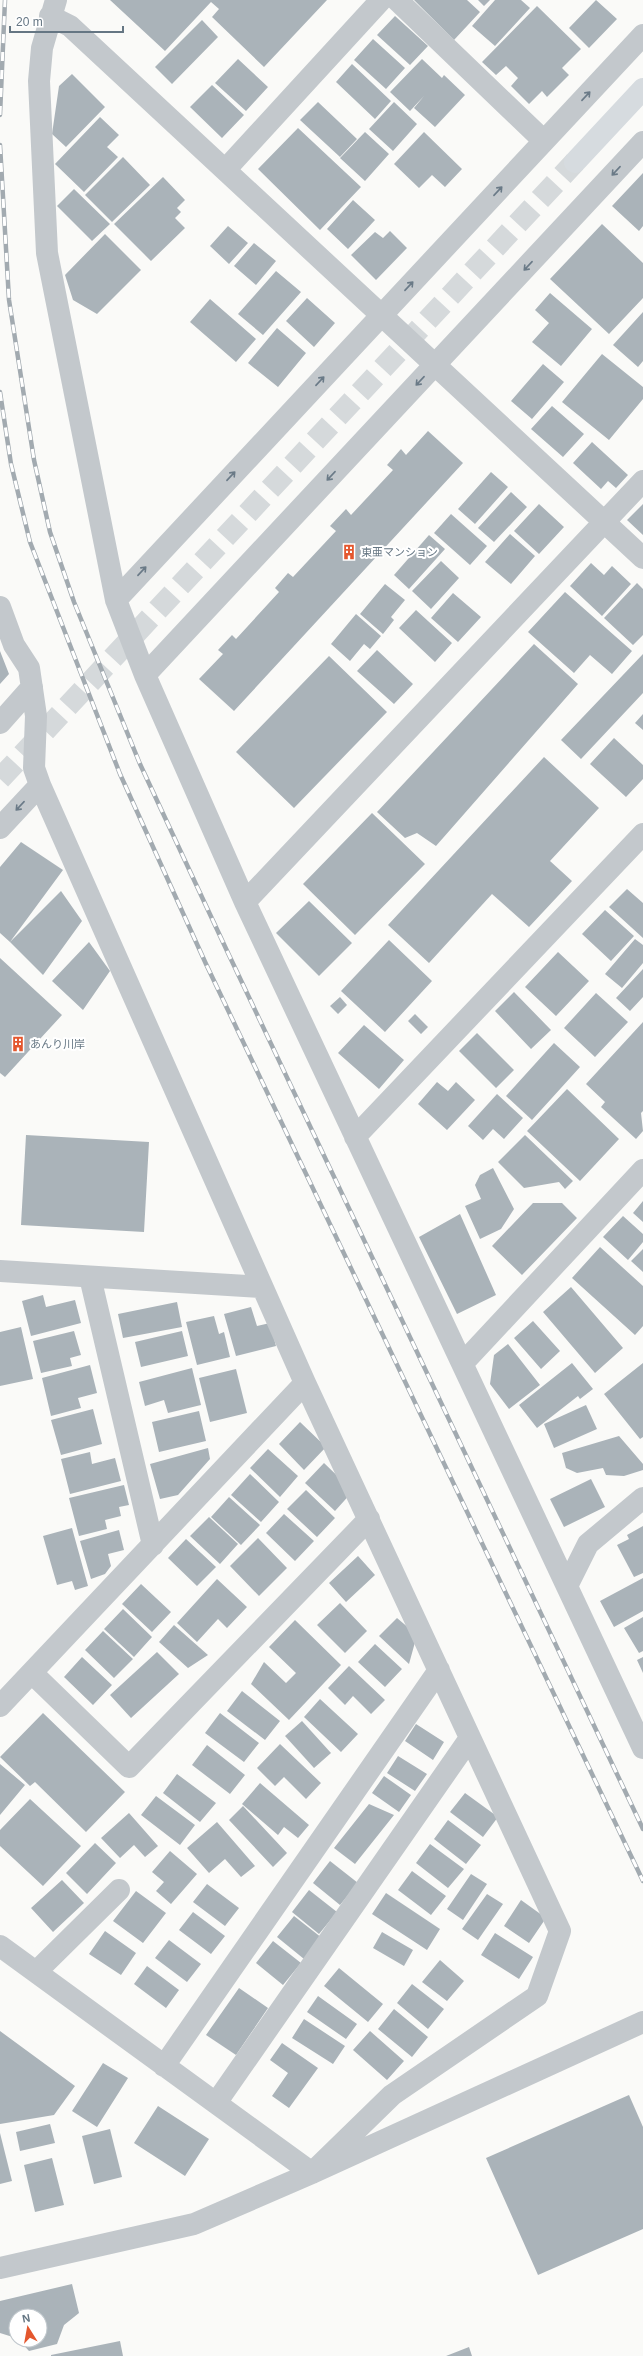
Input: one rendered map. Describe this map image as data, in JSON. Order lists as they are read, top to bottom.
{
  "places": {
    "building": ["東亜マンション", "あんり川岸"]
  },
  "scale_bar": "20 m",
  "north": "top"
}
